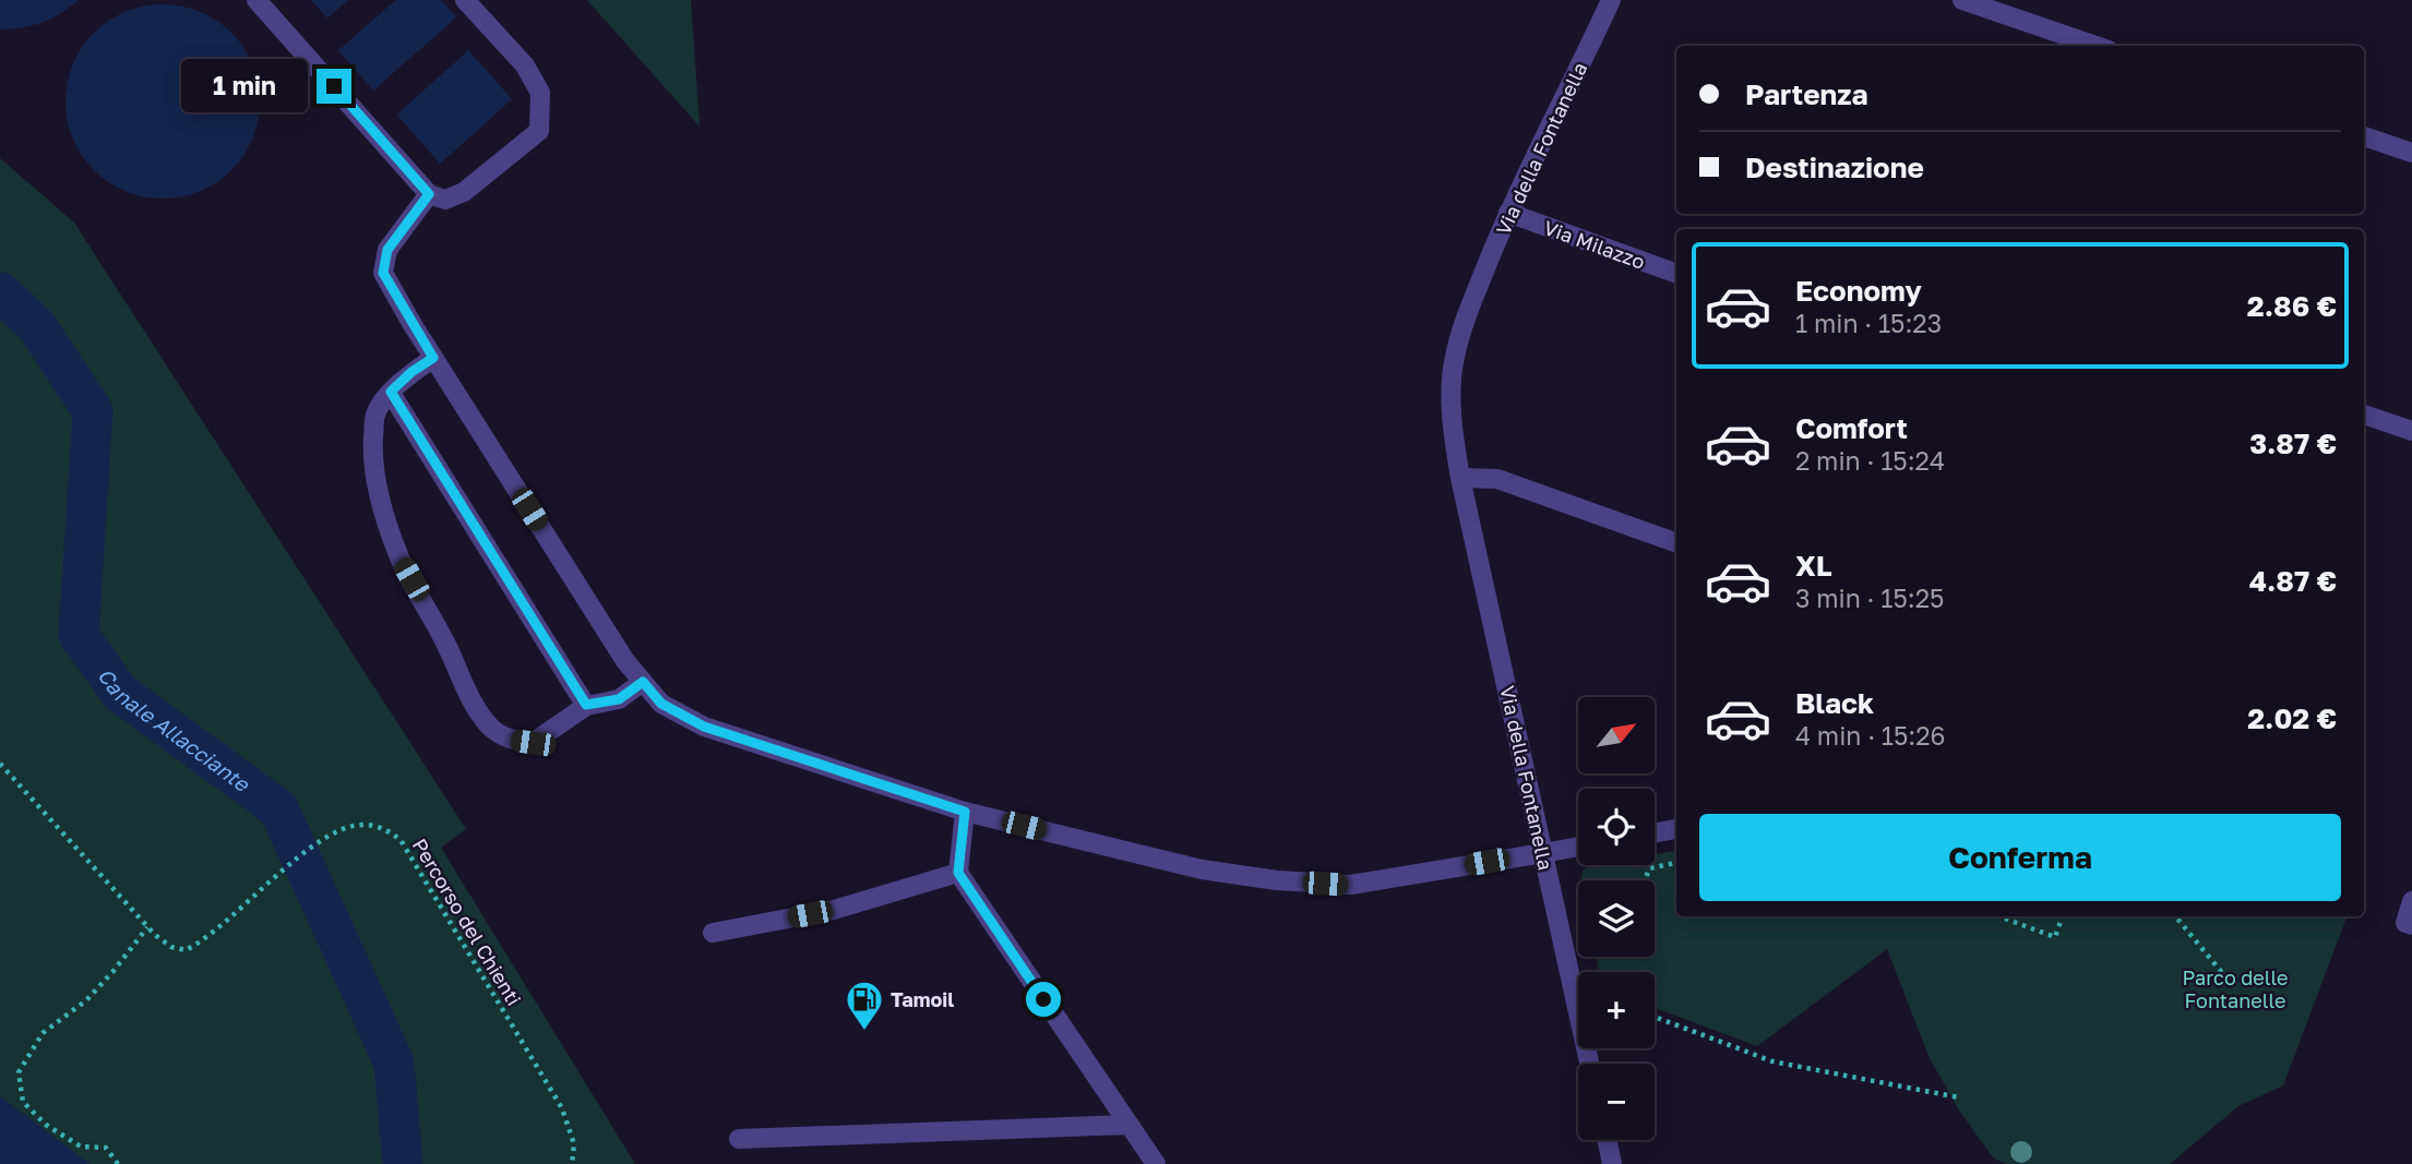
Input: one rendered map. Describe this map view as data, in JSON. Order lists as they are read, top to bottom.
{
  "streets": {
    "street": ["Via della Fontanella", "Via Milazzo"],
    "path": ["Percorso del Chienti"]
  },
  "crossings": [
    ["Via della Fontanella", "Via Milazzo"]
  ],
  "water": ["Canale Allacciante"],
  "parks": ["Parco delle Fontanelle"],
  "places": {
    "fuel station": ["Tamoil"]
  },
  "north": "top right",
  "page": {
    "banner": ["Partenza", "Destinazione"],
    "bubble": "1 min",
    "list": [
      {
        "name": "Economy",
        "note": "1 min · 15:23",
        "value": "2.86 €"
      },
      {
        "name": "Comfort",
        "note": "2 min · 15:24",
        "value": "3.87 €"
      },
      {
        "name": "XL",
        "note": "3 min · 15:25",
        "value": "4.87 €"
      },
      {
        "name": "Black",
        "note": "4 min · 15:26",
        "value": "2.02 €"
      }
    ],
    "map_buttons": ["+", "−"],
    "buttons": "Conferma"
  }
}
